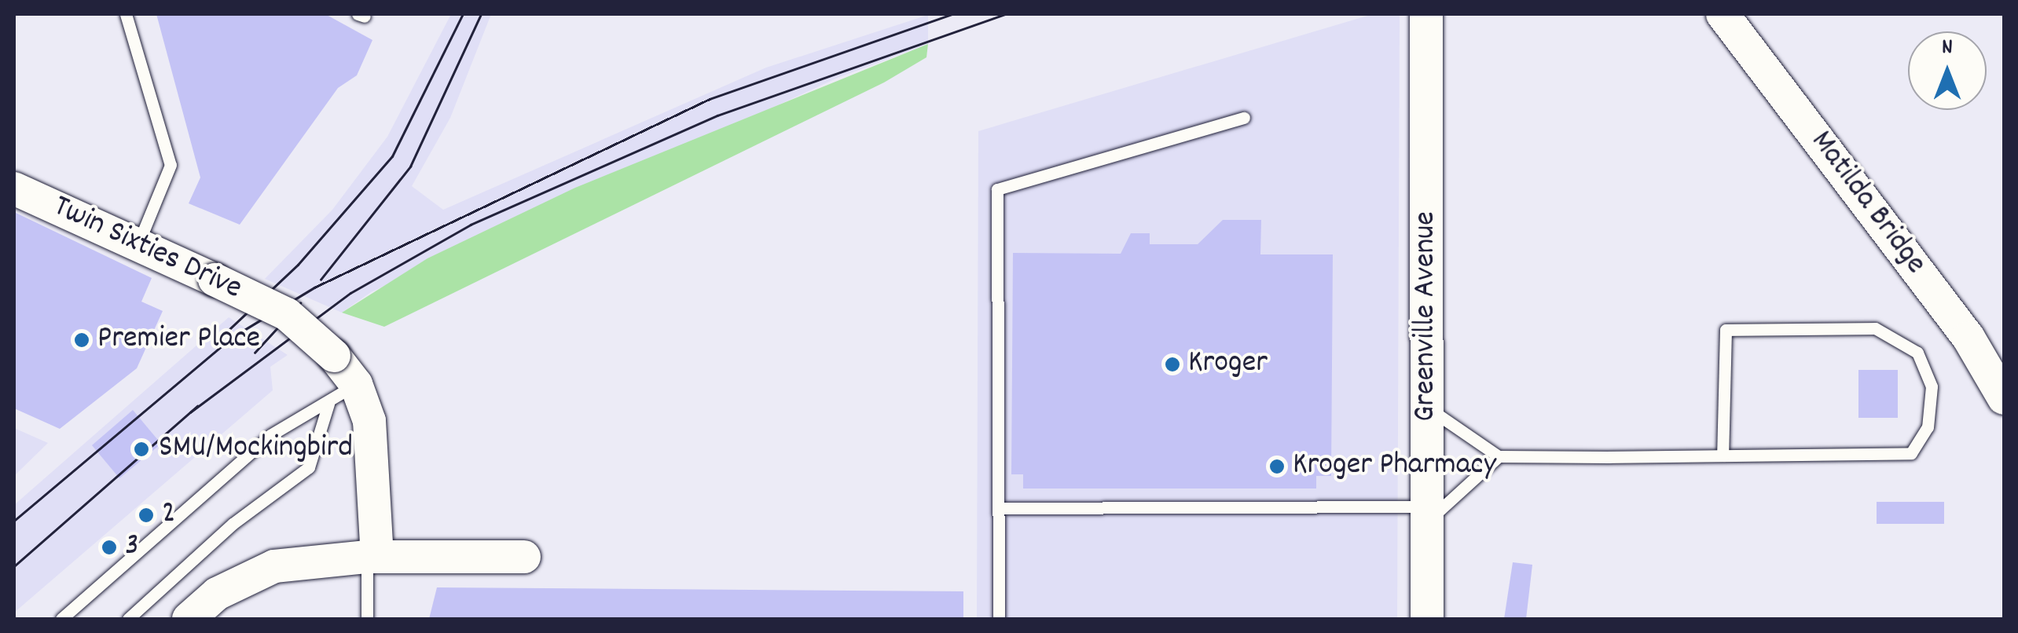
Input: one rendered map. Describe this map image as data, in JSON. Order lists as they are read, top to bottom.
{
  "streets": {
    "main road": ["Matilda Bridge", "Twin Sixties Drive", "Greenville Avenue"]
  },
  "places": [
    "Premier Place",
    "Kroger",
    "SMU/Mockingbird",
    "Kroger Pharmacy",
    "2",
    "3"
  ],
  "north": "top"
}
